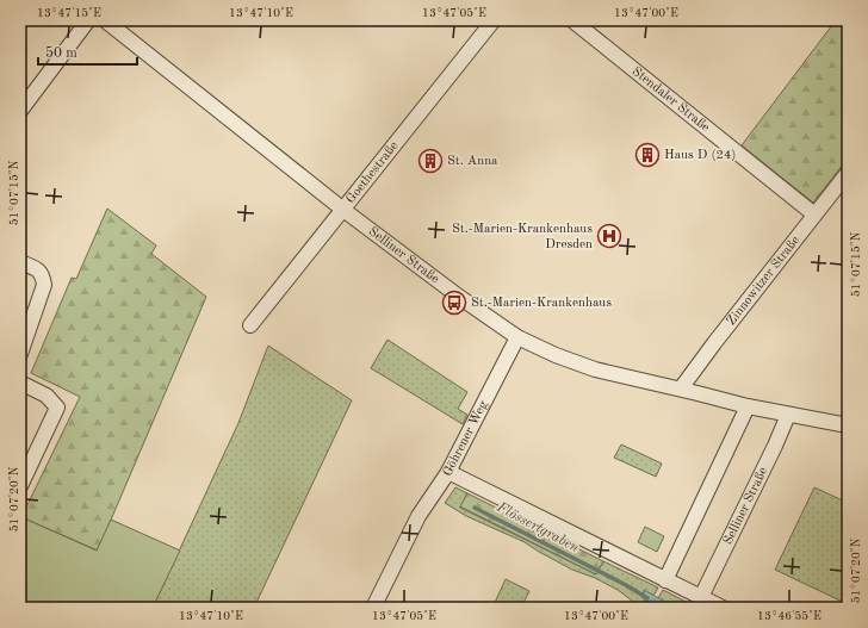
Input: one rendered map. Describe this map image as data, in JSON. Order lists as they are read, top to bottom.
{
  "streets": {
    "street": [
      "Stendaler Straße",
      "Goethestraße",
      "Selliner Straße",
      "Zinnowitzer Straße",
      "Göhrener Weg"
    ]
  },
  "crossings": [
    ["Stendaler Straße", "Zinnowitzer Straße"],
    ["Goethestraße", "Selliner Straße"],
    ["Selliner Straße", "Zinnowitzer Straße"],
    ["Selliner Straße", "Göhrener Weg"]
  ],
  "water": ["Flössertgraben"],
  "places": {
    "building": ["Haus D (24)", "St. Anna"],
    "hospital": ["St.-Marien-Krankenhaus Dresden"],
    "bus stop": ["St.-Marien-Krankenhaus"]
  },
  "scale_bar": "50 m",
  "coordinates": [
    "13°47'15\"E",
    "13°47'10\"E",
    "13°47'05\"E",
    "13°47'00\"E",
    "51°07'15\"N",
    "51°07'20\"N",
    "13°46'55\"E"
  ]
}
